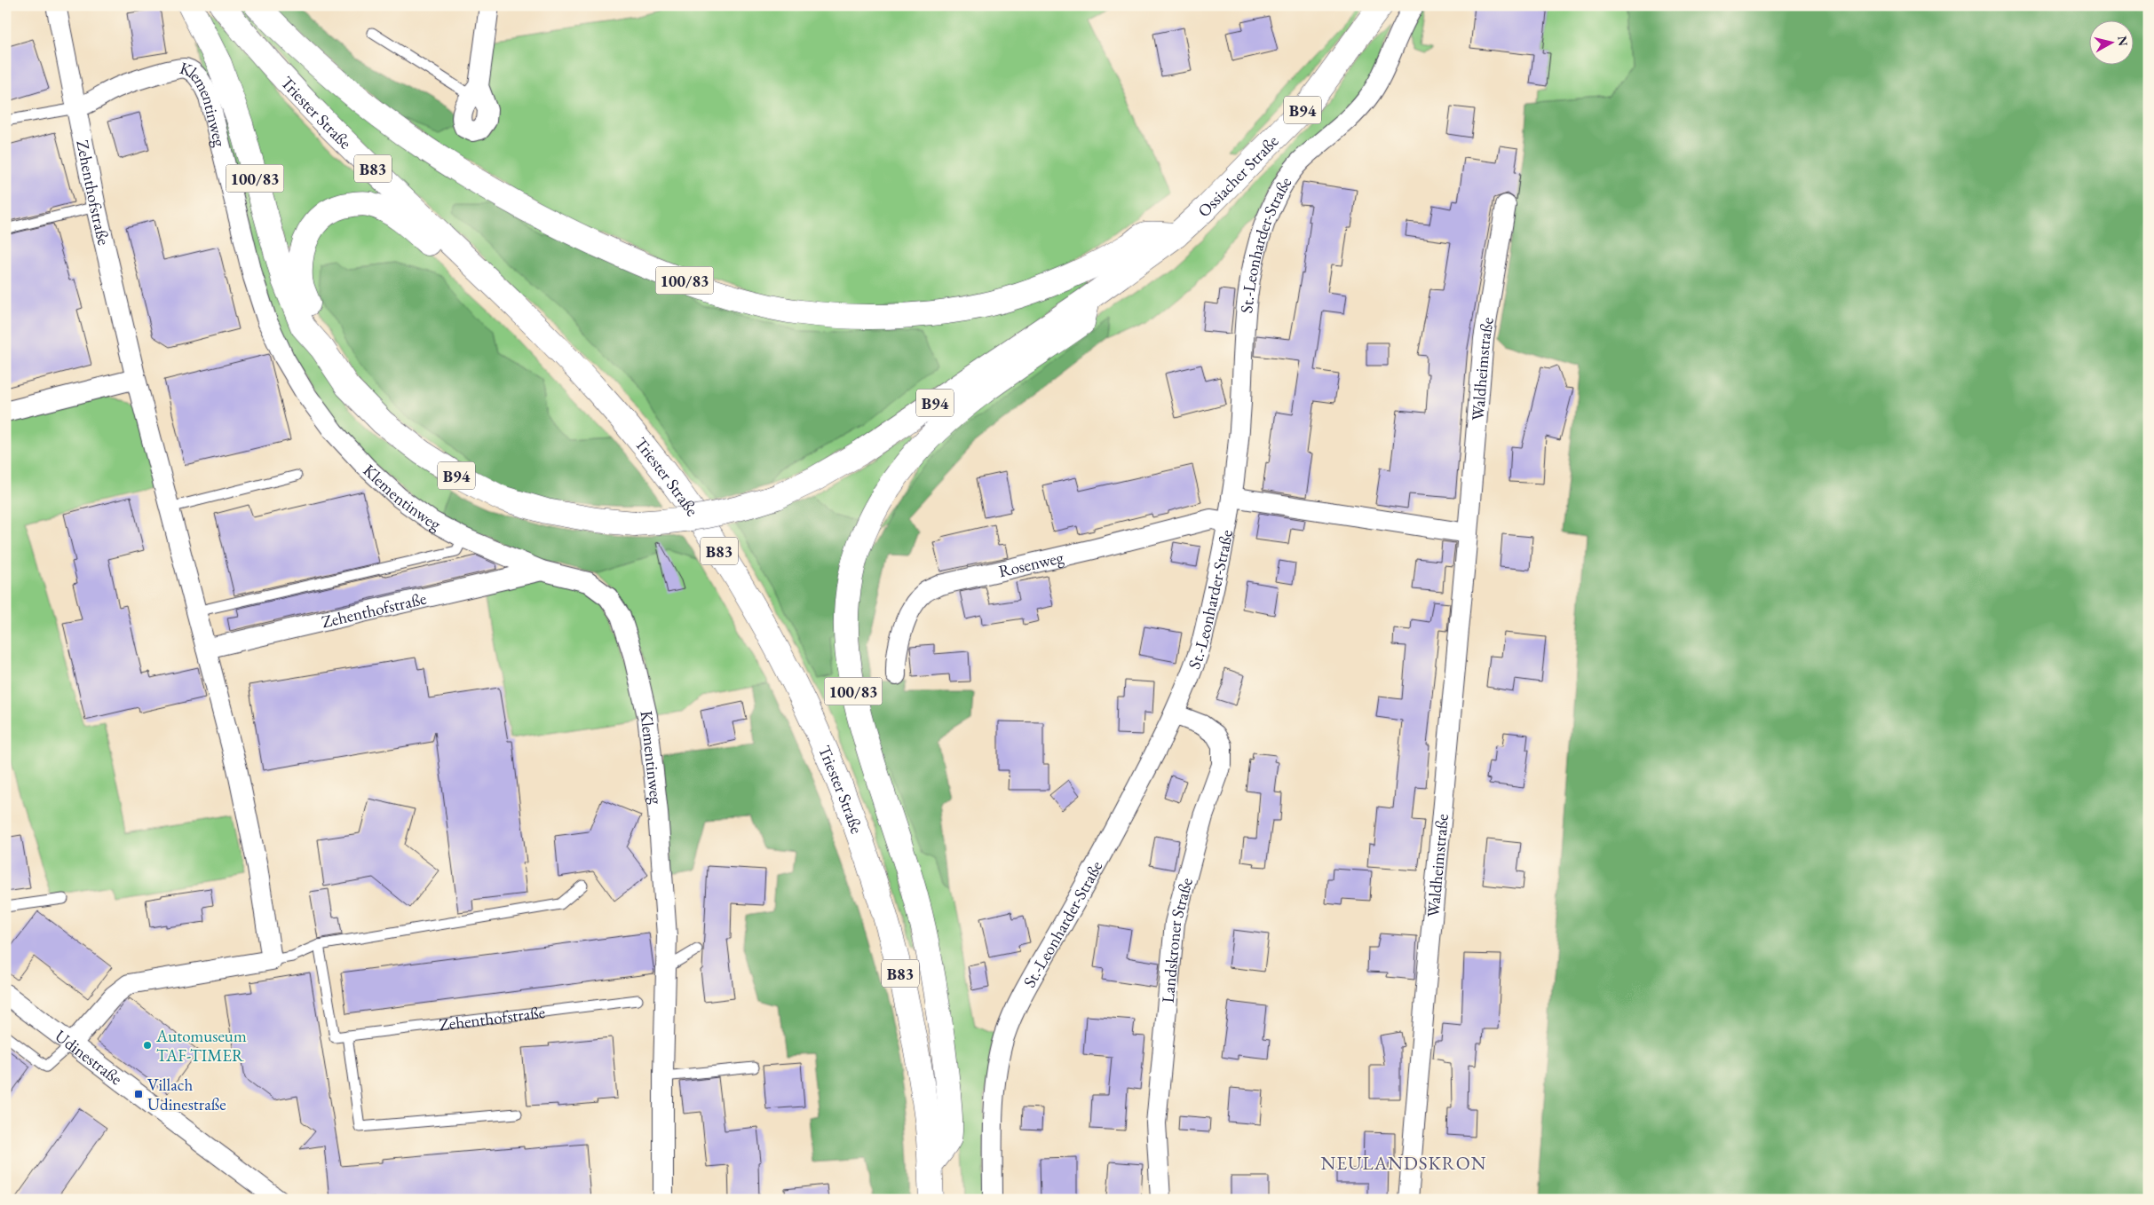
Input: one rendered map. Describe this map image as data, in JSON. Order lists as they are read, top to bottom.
{
  "streets": {
    "main road": [
      "B94",
      "Triester Straße",
      "B83",
      "Ossiacher Straße",
      "100/83"
    ],
    "street": [
      "Klementinweg",
      "Zehenthofstraße",
      "St.-Leonharder-Straße",
      "Waldheimstraße",
      "Rosenweg",
      "Landskroner Straße",
      "Udinestraße"
    ]
  },
  "crossings": [
    ["B94", "Ossiacher Straße"],
    ["B94", "100/83"],
    ["Klementinweg", "Zehenthofstraße"],
    ["Triester Straße", "100/83"],
    ["Ossiacher Straße", "100/83"],
    ["St.-Leonharder-Straße", "Rosenweg"],
    ["St.-Leonharder-Straße", "Landskroner Straße"]
  ],
  "districts": ["NEULANDSKRON"],
  "places": {
    "other": ["Automuseum TAF-TIMER"],
    "transit": ["Villach Udinestraße"]
  },
  "north": "right"
}
